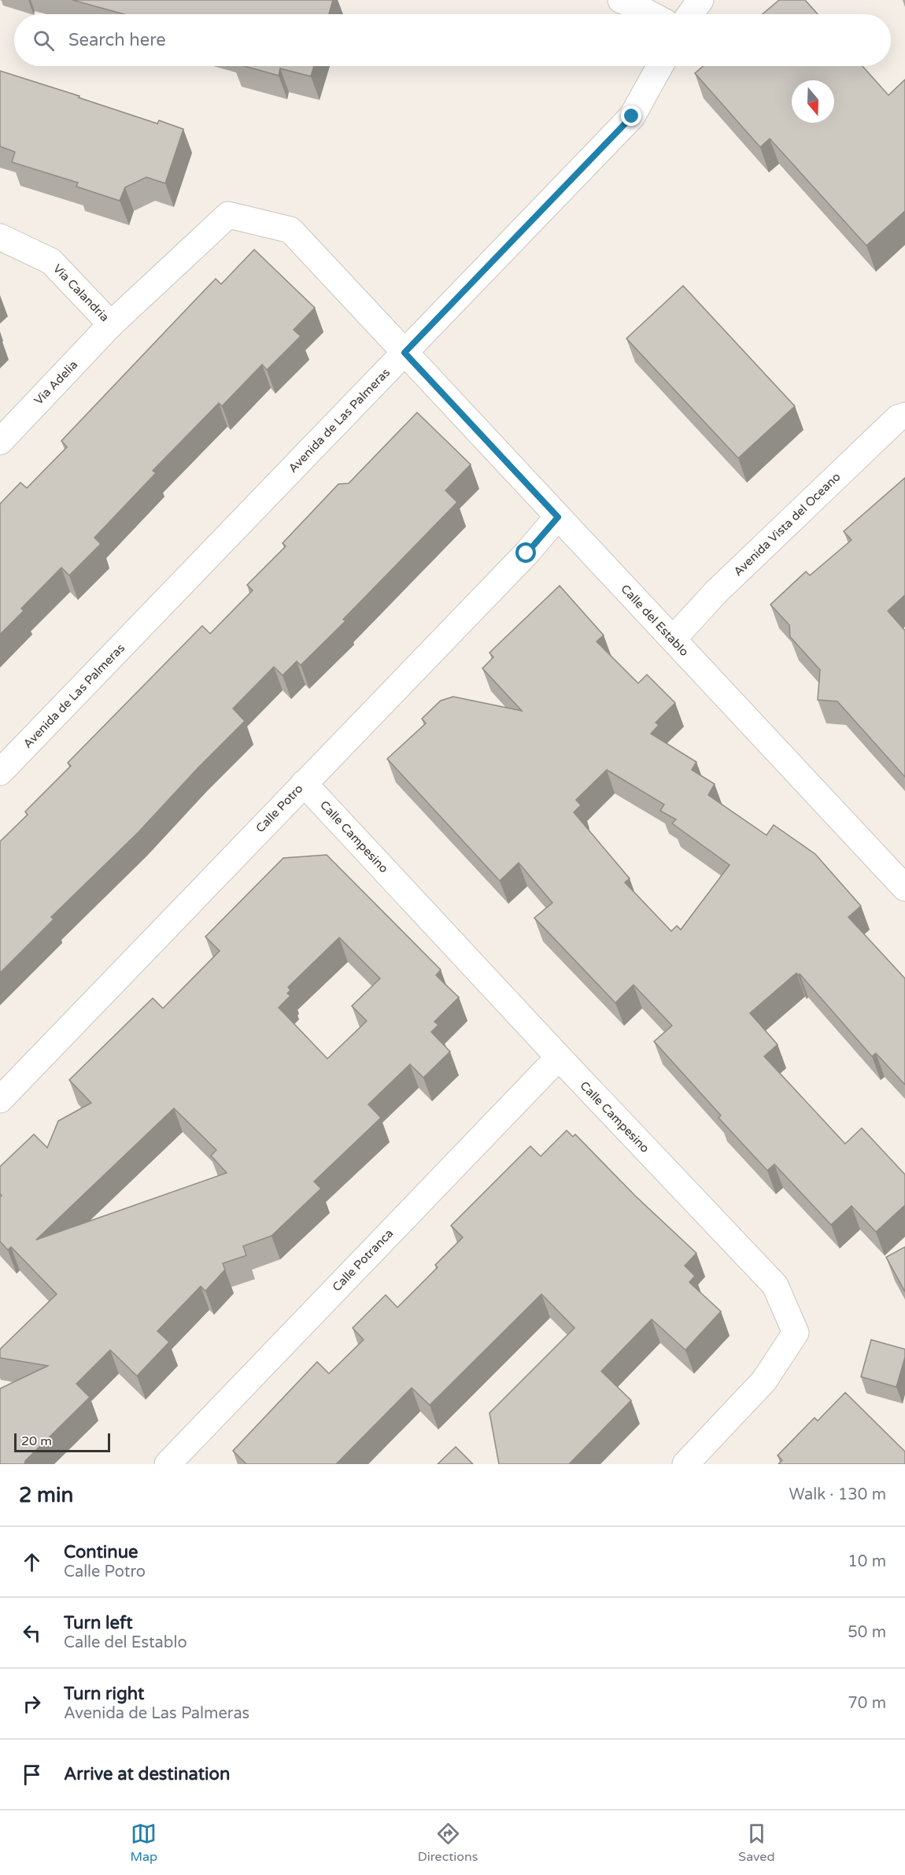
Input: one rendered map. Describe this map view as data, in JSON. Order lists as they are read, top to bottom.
{
  "streets": {
    "street": [
      "Via Calandria",
      "Via Adelia",
      "Avenida de Las Palmeras",
      "Avenida Vista del Oceano",
      "Calle del Establo",
      "Calle Potro",
      "Calle Campesino",
      "Calle Potranca"
    ]
  },
  "crossings": [
    ["Via Calandria", "Via Adelia"],
    ["Via Adelia", "Avenida de Las Palmeras"],
    ["Via Adelia", "Calle del Establo"],
    ["Avenida de Las Palmeras", "Calle del Establo"],
    ["Avenida Vista del Oceano", "Calle del Establo"],
    ["Calle del Establo", "Calle Potro"],
    ["Calle Potro", "Calle Campesino"],
    ["Calle Campesino", "Calle Potranca"]
  ],
  "scale_bar": "20 m",
  "north": "bottom",
  "page": {
    "search": "Search here",
    "scale": "20 m",
    "heading": ["2 min", "Walk · 130 m"],
    "list": [
      ["Continue", "Calle Potro", "10 m"],
      ["Turn left", "Calle del Establo", "50 m"],
      ["Turn right", "Avenida de Las Palmeras", "70 m"],
      "Arrive at destination"
    ],
    "nav": ["Map", "Directions", "Saved"]
  }
}
